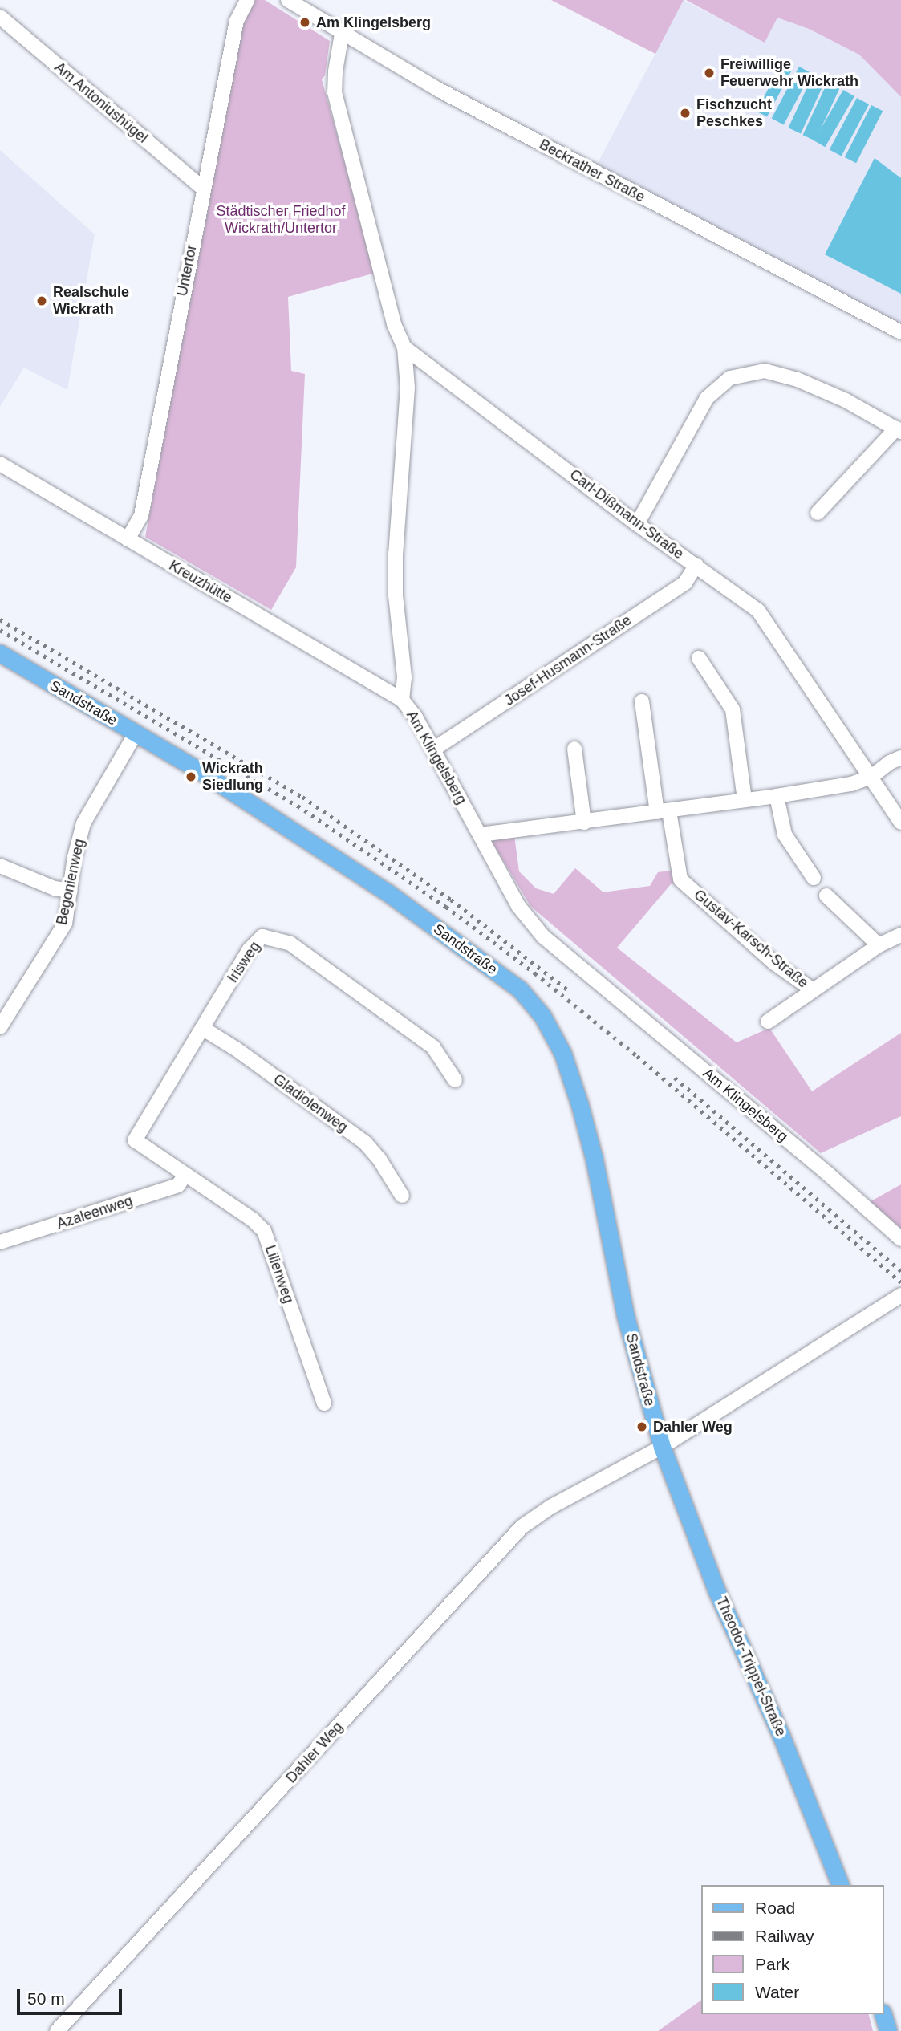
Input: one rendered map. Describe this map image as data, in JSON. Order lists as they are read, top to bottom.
{
  "streets": {
    "main road": ["Sandstraße", "Theodor-Trippel-Straße"],
    "street": [
      "Am Antoniushügel",
      "Beckrather Straße",
      "Untertor",
      "Carl-Dißmann-Straße",
      "Kreuzhütte",
      "Josef-Husmann-Straße",
      "Am Klingelsberg",
      "Begonienweg",
      "Gustav-Karsch-Straße",
      "Irisweg",
      "Gladiolenweg",
      "Azaleenweg",
      "Lilienweg",
      "Dahler Weg"
    ]
  },
  "crossings": [
    ["Am Antoniushügel", "Untertor"],
    ["Beckrather Straße", "Am Klingelsberg"],
    ["Untertor", "Kreuzhütte"],
    ["Carl-Dißmann-Straße", "Josef-Husmann-Straße"],
    ["Carl-Dißmann-Straße", "Am Klingelsberg"],
    ["Kreuzhütte", "Am Klingelsberg"],
    ["Josef-Husmann-Straße", "Am Klingelsberg"],
    ["Sandstraße", "Begonienweg"],
    ["Sandstraße", "Theodor-Trippel-Straße"],
    ["Sandstraße", "Dahler Weg"],
    ["Irisweg", "Gladiolenweg"],
    ["Irisweg", "Lilienweg"],
    ["Azaleenweg", "Lilienweg"],
    ["Theodor-Trippel-Straße", "Dahler Weg"]
  ],
  "parks": ["Städtischer Friedhof Wickrath/Untertor"],
  "places": [
    "Am Klingelsberg",
    "Freiwillige Feuerwehr Wickrath",
    "Fischzucht Peschkes",
    "Realschule Wickrath",
    "Wickrath Siedlung",
    "Dahler Weg"
  ],
  "legend": [
    "Road",
    "Railway",
    "Park",
    "Water"
  ],
  "scale_bar": "50 m"
}
